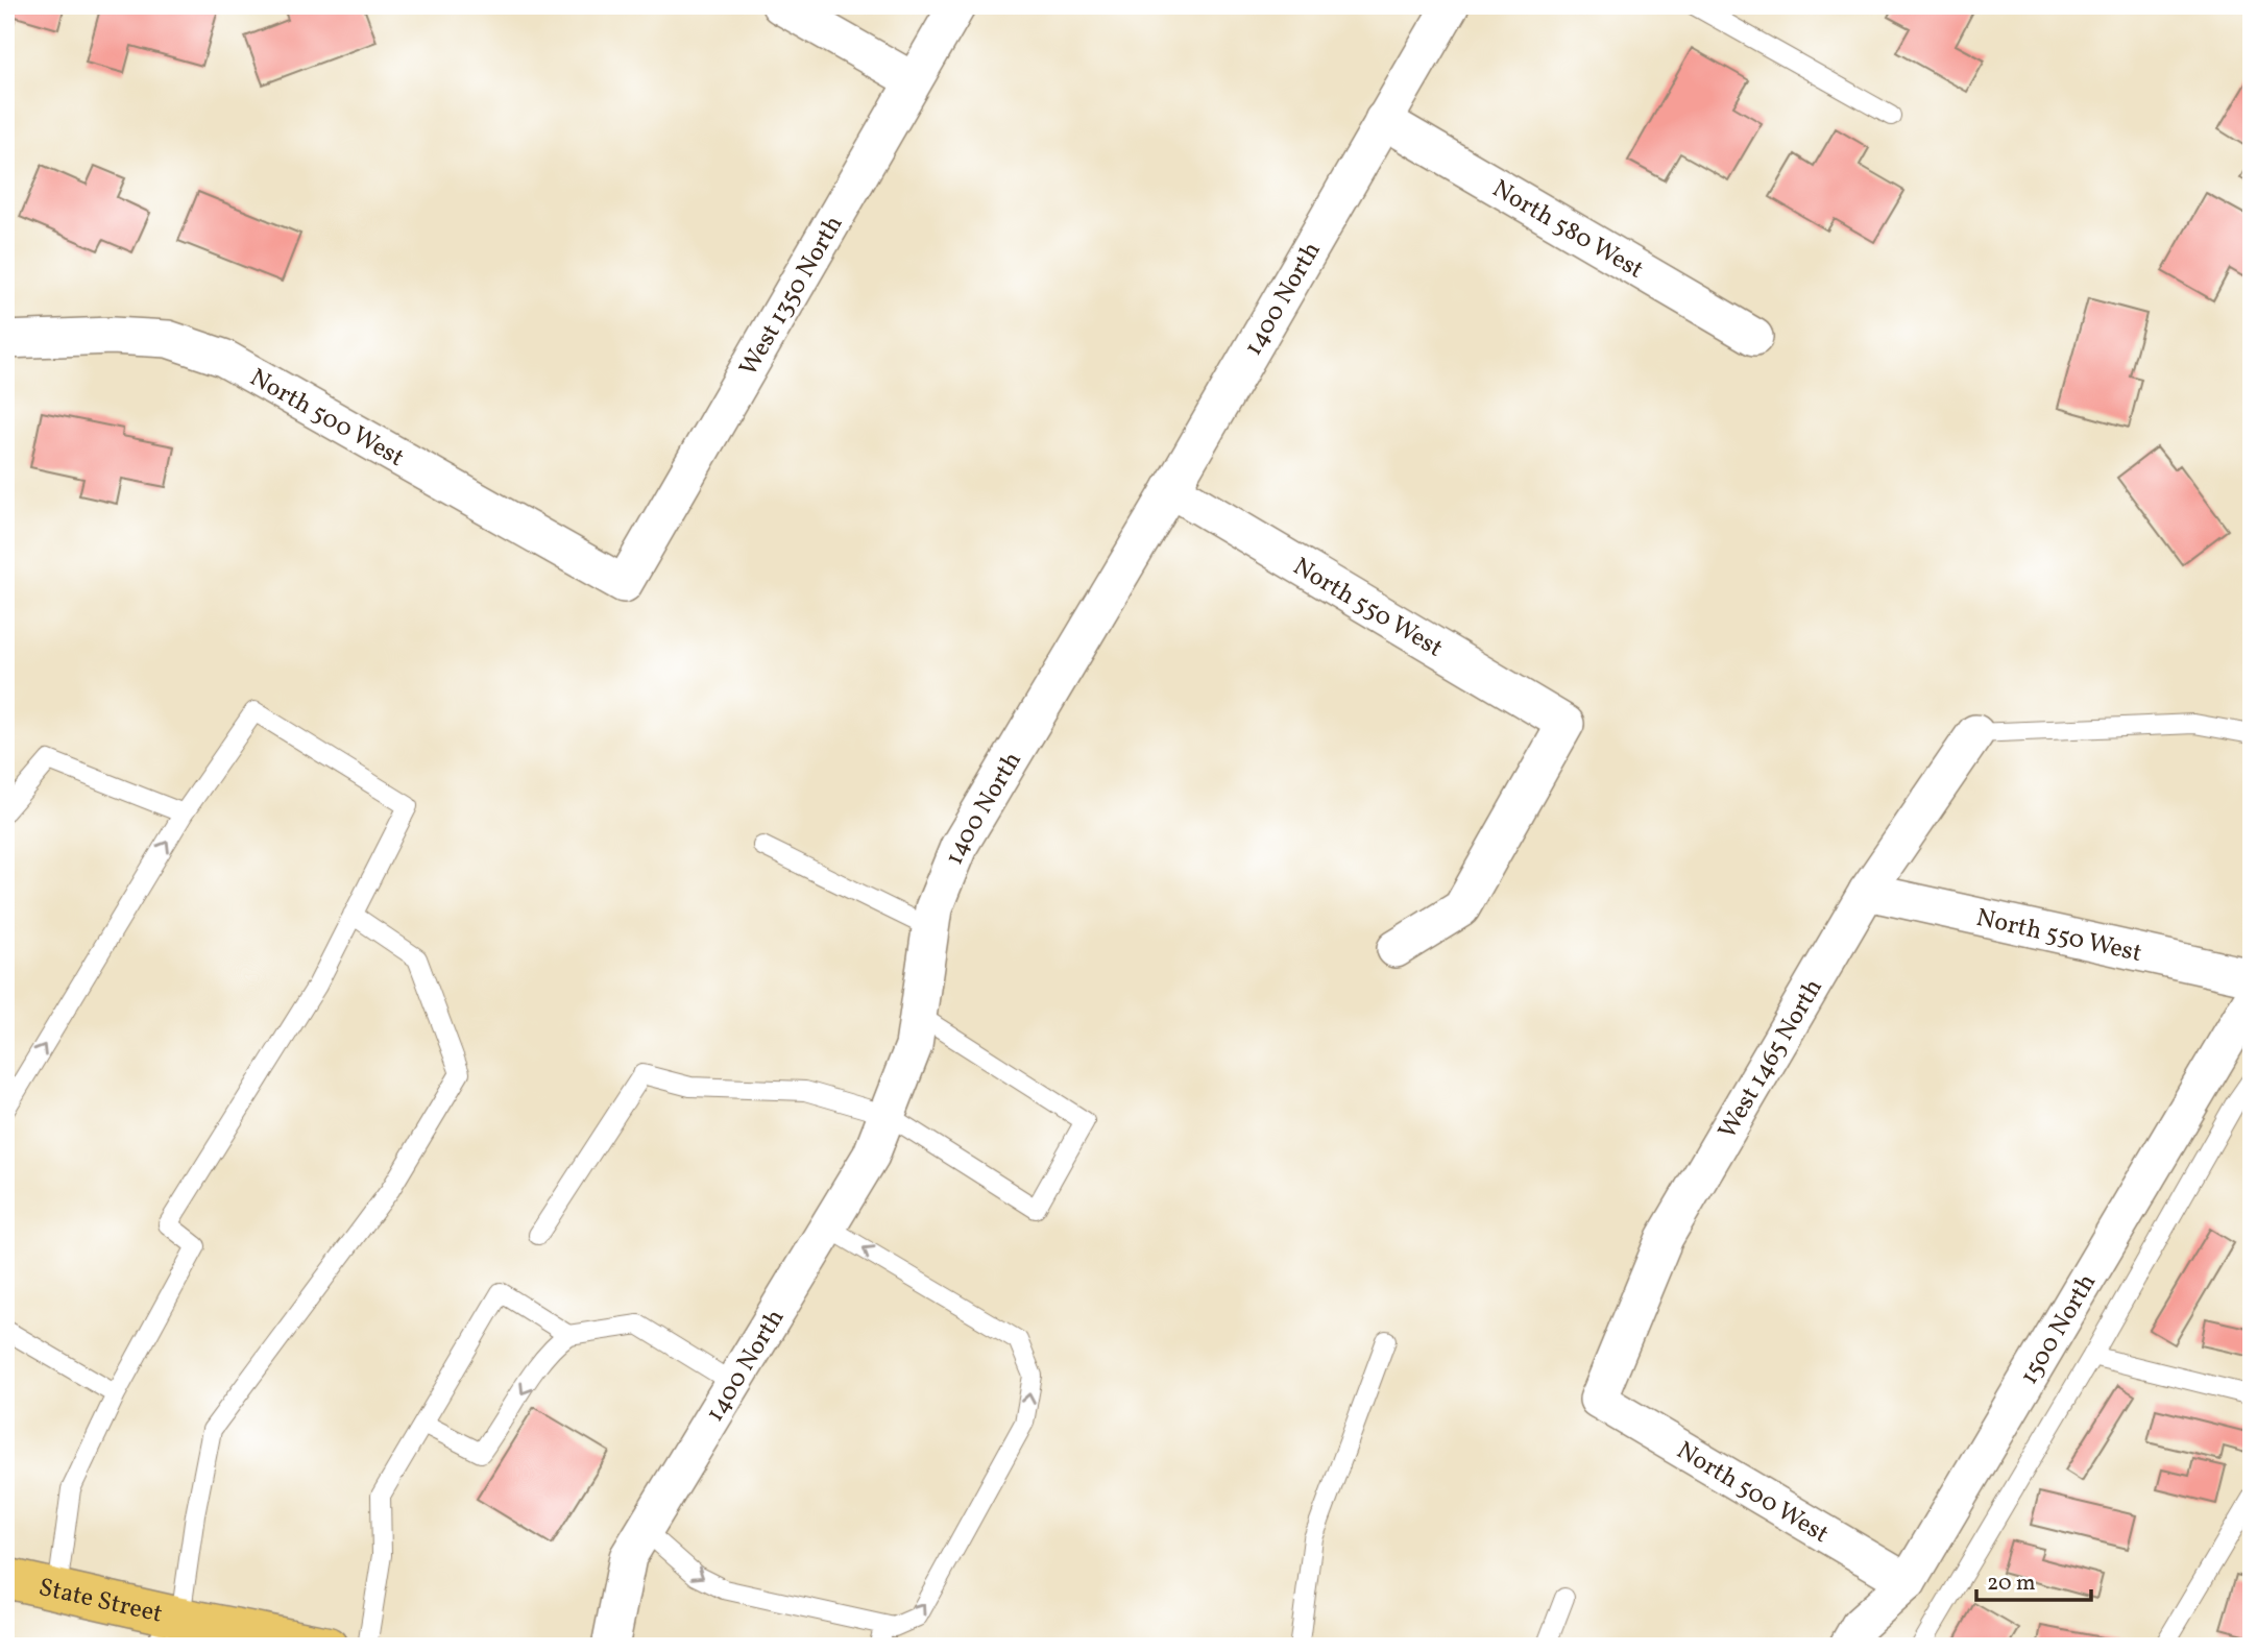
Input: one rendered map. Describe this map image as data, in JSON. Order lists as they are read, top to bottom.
{
  "streets": {
    "main road": ["State Street"],
    "street": [
      "North 580 West",
      "West 1350 North",
      "1400 North",
      "North 500 West",
      "North 550 West",
      "West 1465 North",
      "1500 North"
    ]
  },
  "crossings": [
    ["North 580 West", "1400 North"],
    ["West 1350 North", "North 500 West"],
    ["1400 North", "North 550 West"],
    ["North 500 West", "West 1465 North"],
    ["North 500 West", "1500 North"],
    ["North 550 West", "West 1465 North"]
  ],
  "scale_bar": "20 m"
}
